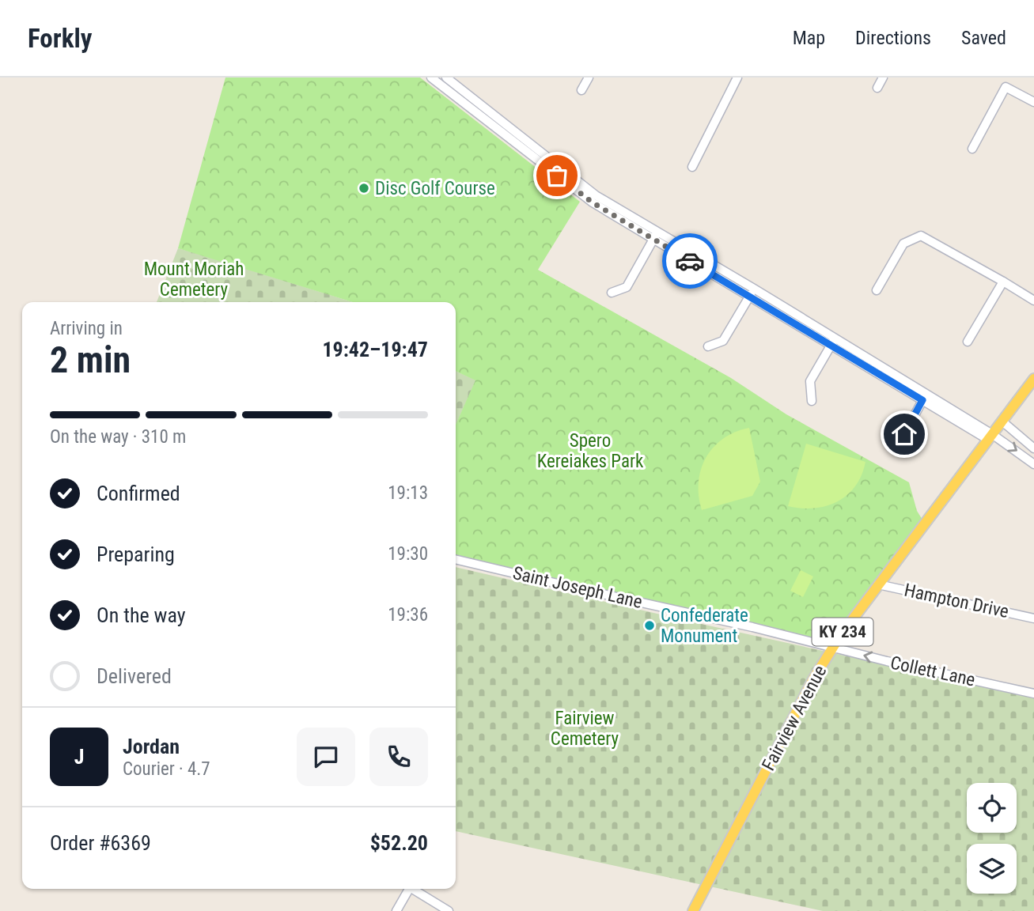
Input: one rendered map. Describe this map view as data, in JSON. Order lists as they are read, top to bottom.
{
  "streets": {
    "main road": ["KY 234", "Fairview Avenue"],
    "street": ["Saint Joseph Lane", "Hampton Drive", "Collett Lane"]
  },
  "crossings": [
    ["Saint Joseph Lane", "Collett Lane"],
    ["Saint Joseph Lane", "Fairview Avenue"],
    ["Hampton Drive", "Fairview Avenue"],
    ["Collett Lane", "Fairview Avenue"]
  ],
  "one_way": ["Collett Lane"],
  "parks": ["Mount Moriah Cemetery", "Spero Kereiakes Park", "Fairview Cemetery"],
  "places": ["Disc Golf Course", "Confederate Monument"],
  "page": {
    "header": "Forkly",
    "nav": ["Map", "Directions", "Saved"],
    "heading": ["2 min", "Arriving in", "19:42–19:47"],
    "panel": [
      "Jordan",
      "Courier · 4.7",
      "Order #6369",
      "$52.20"
    ],
    "bar": "On the way · 310 m",
    "list": [
      ["Confirmed", "19:13"],
      ["Preparing", "19:30"],
      ["On the way", "19:36"],
      "Delivered"
    ],
    "round": "J"
  }
}
